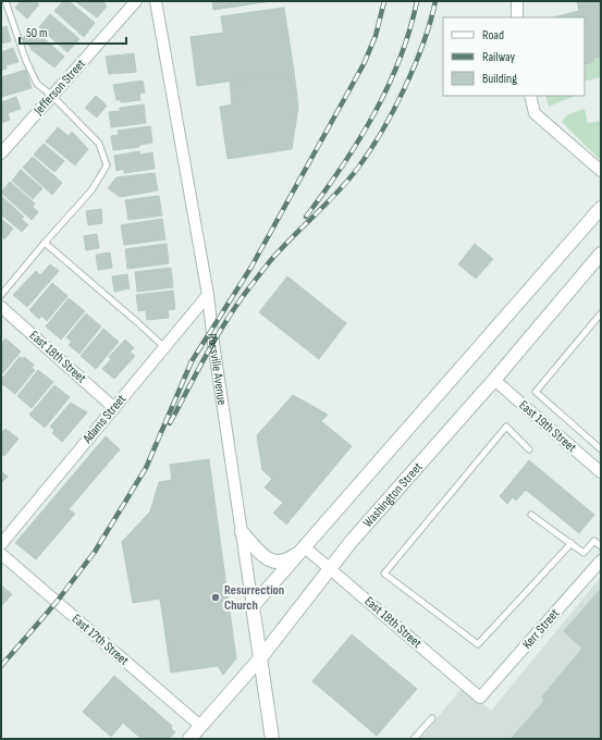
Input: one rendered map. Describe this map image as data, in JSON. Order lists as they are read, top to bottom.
{
  "streets": {
    "street": [
      "Jefferson Street",
      "East 18th Street",
      "Rossville Avenue",
      "Adams Street",
      "East 19th Street",
      "Washington Street",
      "Kerr Street",
      "East 17th Street"
    ]
  },
  "crossings": [
    ["East 18th Street", "Adams Street"],
    ["East 18th Street", "Washington Street"],
    ["East 18th Street", "Kerr Street"],
    ["Rossville Avenue", "Adams Street"],
    ["Rossville Avenue", "Washington Street"],
    ["East 19th Street", "Washington Street"],
    ["Washington Street", "East 17th Street"]
  ],
  "places": ["Resurrection Church"],
  "legend": ["Road", "Railway", "Building"],
  "scale_bar": "50 m"
}
